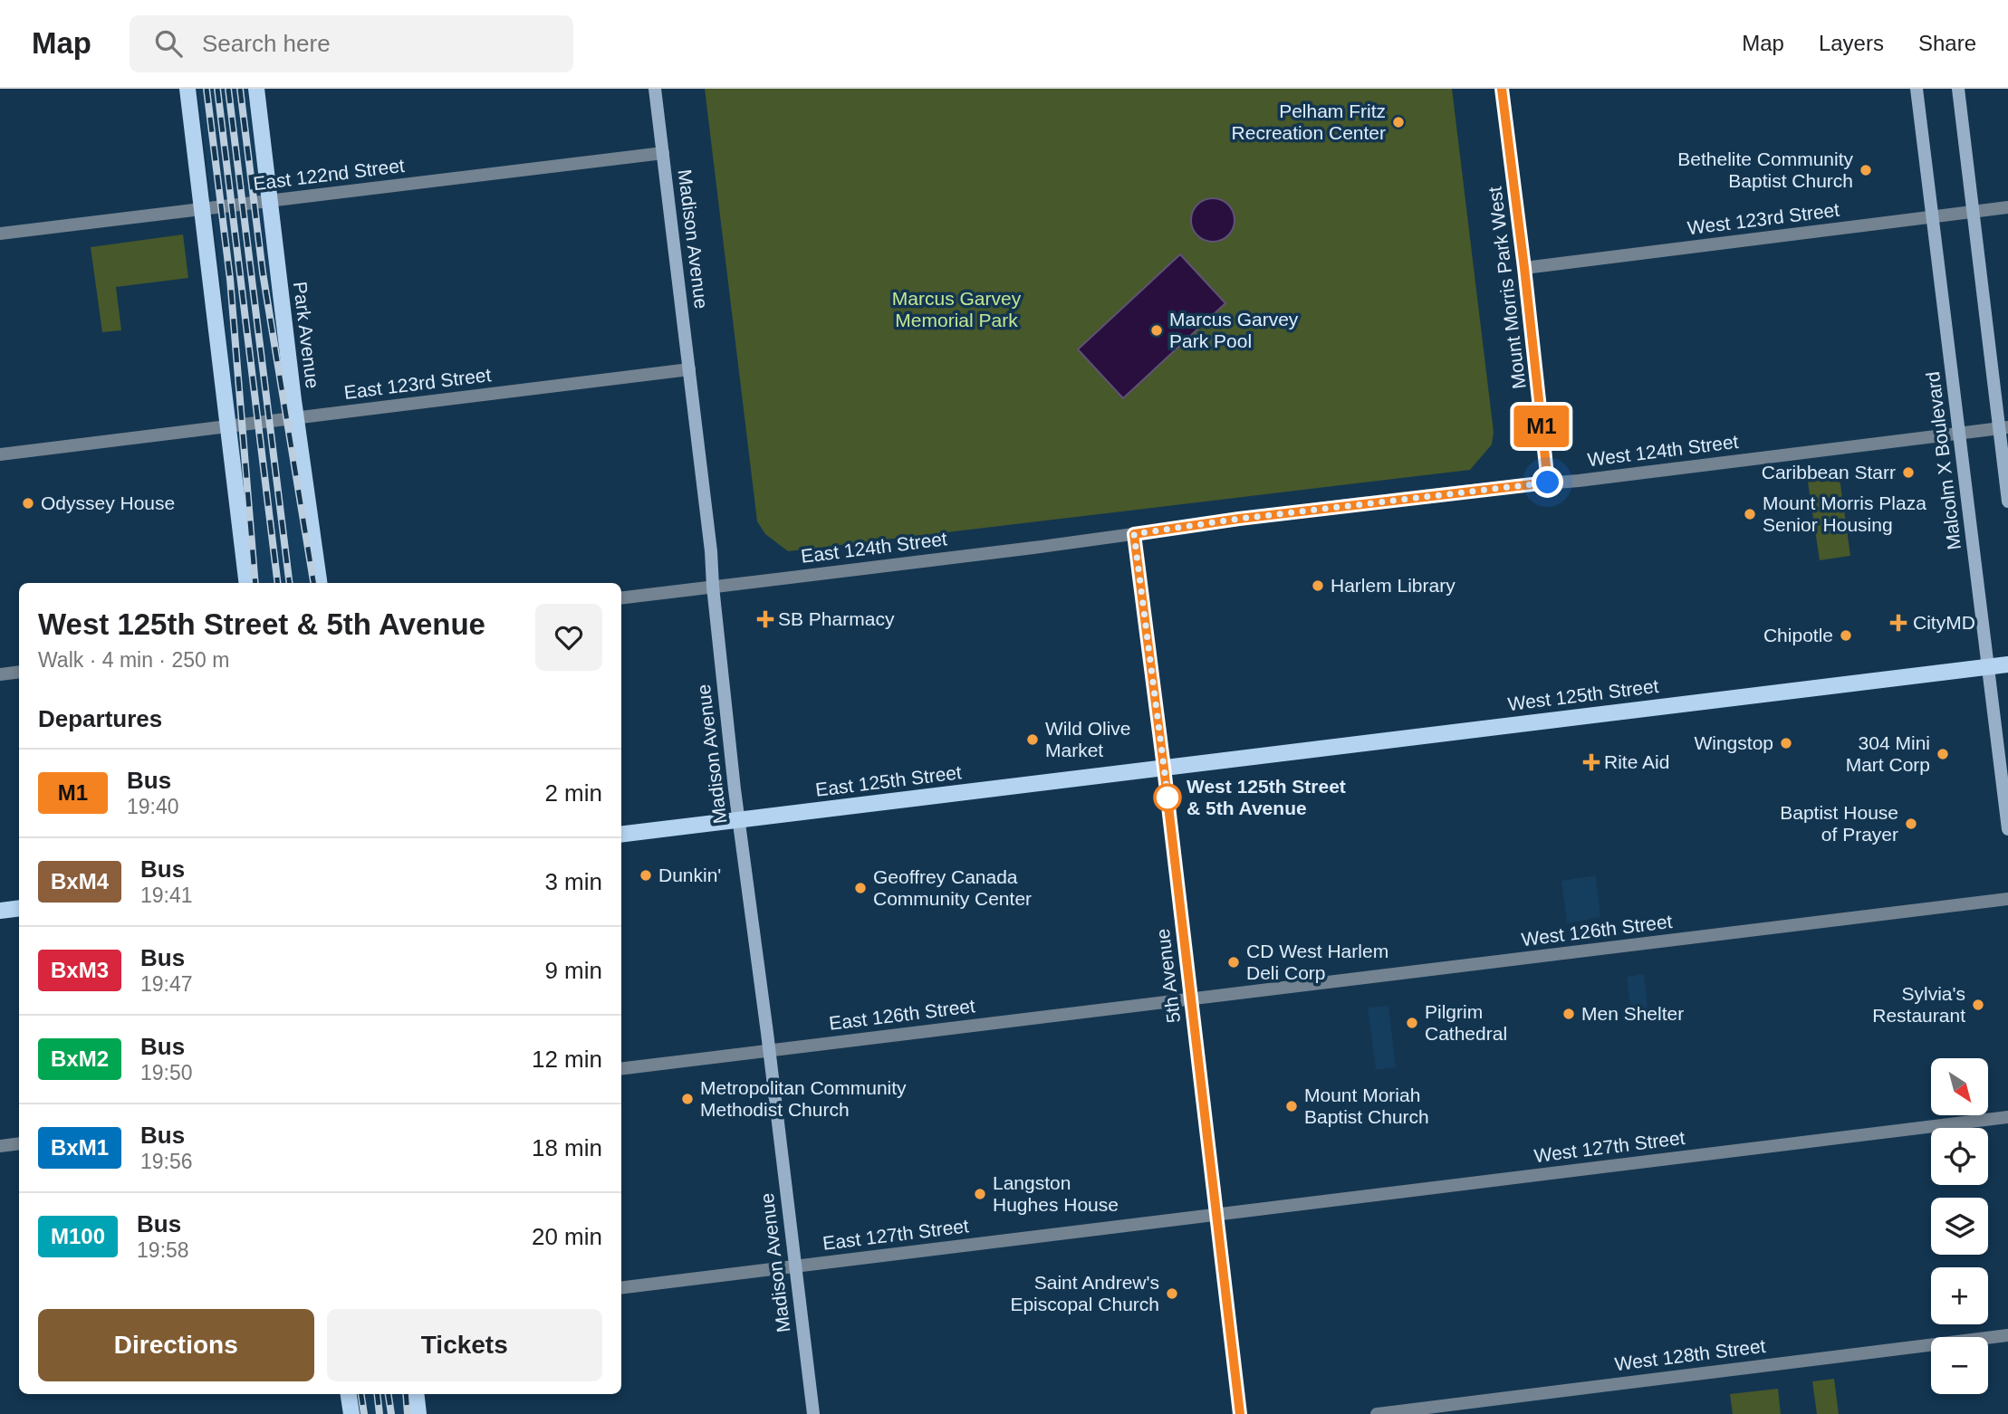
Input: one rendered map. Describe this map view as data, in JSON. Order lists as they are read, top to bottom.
{
  "streets": {
    "main road": [
      "Madison Avenue",
      "Park Avenue",
      "Malcolm X Boulevard",
      "West 125th Street",
      "East 125th Street",
      "5th Avenue"
    ],
    "street": [
      "East 122nd Street",
      "West 123rd Street",
      "Mount Morris Park West",
      "East 123rd Street",
      "West 124th Street",
      "East 124th Street",
      "West 126th Street",
      "East 126th Street",
      "West 127th Street",
      "East 127th Street",
      "West 128th Street"
    ]
  },
  "crossings": [
    ["East 122nd Street", "Madison Avenue"],
    ["East 122nd Street", "Park Avenue"],
    ["West 123rd Street", "Mount Morris Park West"],
    ["West 123rd Street", "Malcolm X Boulevard"],
    ["Madison Avenue", "East 123rd Street"],
    ["Madison Avenue", "East 124th Street"],
    ["Madison Avenue", "East 125th Street"],
    ["Madison Avenue", "East 126th Street"],
    ["Madison Avenue", "East 127th Street"],
    ["Mount Morris Park West", "West 124th Street"],
    ["Park Avenue", "East 123rd Street"],
    ["West 124th Street", "Malcolm X Boulevard"],
    ["West 124th Street", "East 124th Street"],
    ["West 124th Street", "5th Avenue"],
    ["Malcolm X Boulevard", "West 125th Street"],
    ["East 124th Street", "5th Avenue"],
    ["West 125th Street", "East 125th Street"],
    ["West 125th Street", "5th Avenue"],
    ["East 125th Street", "5th Avenue"],
    ["West 126th Street", "5th Avenue"],
    ["West 126th Street", "East 126th Street"],
    ["5th Avenue", "East 126th Street"],
    ["5th Avenue", "West 127th Street"],
    ["5th Avenue", "East 127th Street"],
    ["West 127th Street", "East 127th Street"]
  ],
  "parks": ["Marcus Garvey Memorial Park"],
  "places": {
    "other": [
      "Pelham Fritz Recreation Center",
      "Bethelite Community Baptist Church",
      "Marcus Garvey Park Pool",
      "Caribbean Starr",
      "Odyssey House",
      "Mount Morris Plaza Senior Housing",
      "Harlem Library",
      "Chipotle",
      "Wild Olive Market",
      "Wingstop",
      "304 Mini Mart Corp",
      "West 125th Street & 5th Avenue",
      "Baptist House of Prayer",
      "Dunkin'",
      "Geoffrey Canada Community Center",
      "CD West Harlem Deli Corp",
      "Sylvia's Restaurant",
      "Men Shelter",
      "Pilgrim Cathedral",
      "Metropolitan Community Methodist Church",
      "Mount Moriah Baptist Church",
      "Langston Hughes House",
      "Saint Andrew's Episcopal Church"
    ],
    "health": ["SB Pharmacy", "CityMD", "Rite Aid"]
  },
  "lines": ["bus line M1"],
  "north": "bottom right",
  "page": {
    "header": "Map",
    "search": "Search here",
    "nav": ["Map", "Layers", "Share"],
    "on_map": "M1",
    "heading": [
      ["West 125th Street & 5th Avenue", "Walk · 4 min · 250 m"],
      "Departures"
    ],
    "list": [
      {
        "mark": "M1",
        "name": "Bus",
        "note": "19:40",
        "value": "2 min"
      },
      {
        "mark": "BxM4",
        "name": "Bus",
        "note": "19:41",
        "value": "3 min"
      },
      {
        "mark": "BxM3",
        "name": "Bus",
        "note": "19:47",
        "value": "9 min"
      },
      {
        "mark": "BxM2",
        "name": "Bus",
        "note": "19:50",
        "value": "12 min"
      },
      {
        "mark": "BxM1",
        "name": "Bus",
        "note": "19:56",
        "value": "18 min"
      },
      {
        "mark": "M100",
        "name": "Bus",
        "note": "19:58",
        "value": "20 min"
      }
    ],
    "map_buttons": ["+", "−"],
    "buttons": ["Directions", "Tickets"]
  }
}
